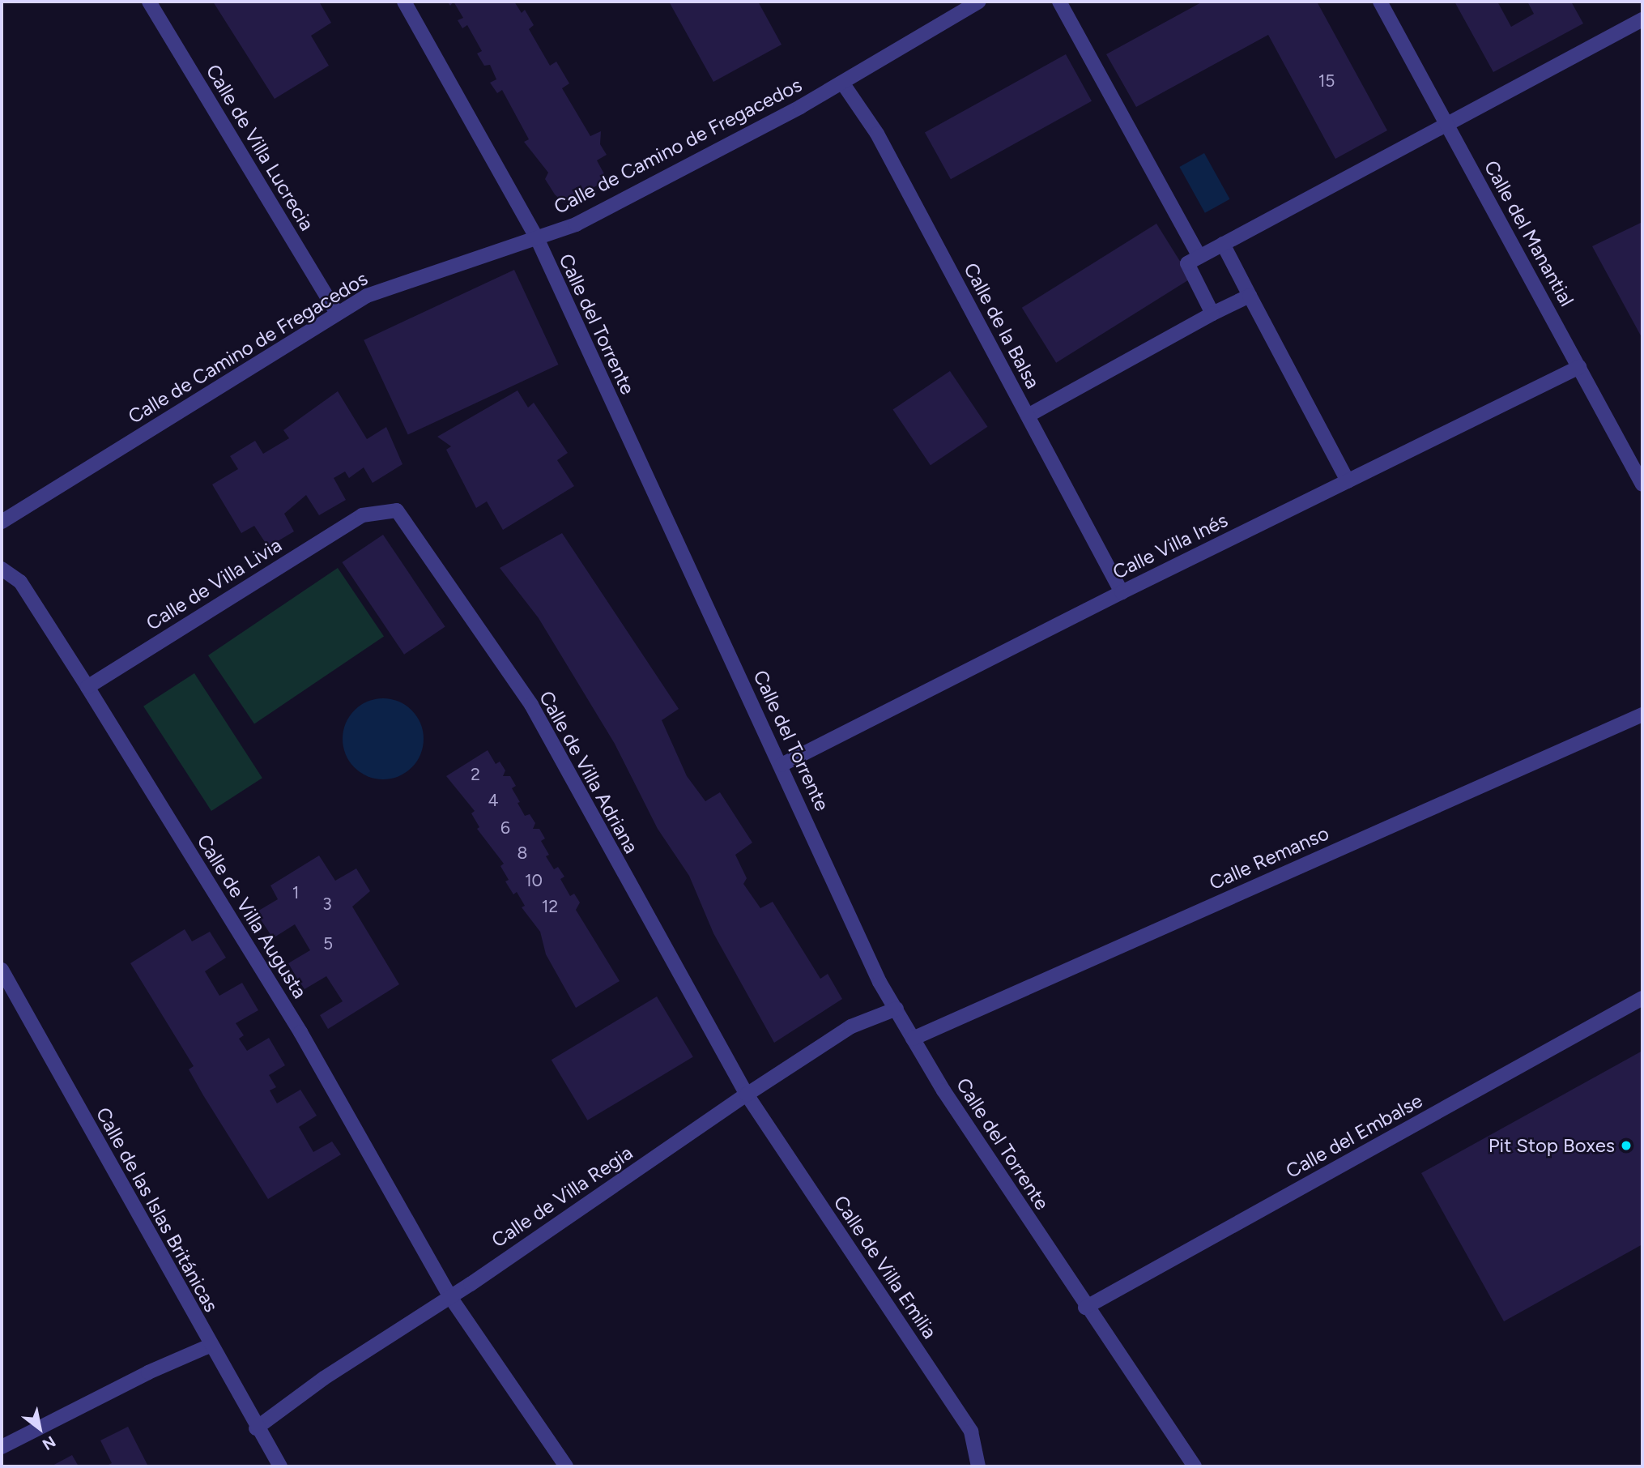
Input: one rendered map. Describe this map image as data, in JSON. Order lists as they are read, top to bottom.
{
  "streets": {
    "street": [
      "Calle de Camino de Fregacedos",
      "Calle de Villa Lucrecia",
      "Calle del Manantial",
      "Calle del Torrente",
      "Calle de la Balsa",
      "Calle Villa Inés",
      "Calle de Villa Livia",
      "Calle de Villa Adriana",
      "Calle Remanso",
      "Calle de Villa Augusta",
      "Calle del Embalse",
      "Calle de Villa Regia",
      "Calle de las Islas Británicas",
      "Calle de Villa Emilia"
    ]
  },
  "crossings": [
    ["Calle de Camino de Fregacedos", "Calle de Villa Lucrecia"],
    ["Calle de Camino de Fregacedos", "Calle del Torrente"],
    ["Calle de Camino de Fregacedos", "Calle de la Balsa"],
    ["Calle del Manantial", "Calle Villa Inés"],
    ["Calle del Torrente", "Calle Villa Inés"],
    ["Calle del Torrente", "Calle Remanso"],
    ["Calle del Torrente", "Calle del Embalse"],
    ["Calle del Torrente", "Calle de Villa Regia"],
    ["Calle de la Balsa", "Calle Villa Inés"],
    ["Calle de Villa Livia", "Calle de Villa Adriana"],
    ["Calle de Villa Livia", "Calle de Villa Augusta"],
    ["Calle de Villa Adriana", "Calle de Villa Regia"],
    ["Calle de Villa Adriana", "Calle de Villa Emilia"],
    ["Calle de Villa Augusta", "Calle de Villa Regia"],
    ["Calle de Villa Regia", "Calle de las Islas Británicas"],
    ["Calle de Villa Regia", "Calle de Villa Emilia"]
  ],
  "places": ["Pit Stop Boxes"],
  "house_numbers": [
    "15",
    "2",
    "4",
    "6",
    "8",
    "10",
    "1",
    "3",
    "12",
    "5"
  ],
  "north": "bottom right"
}
